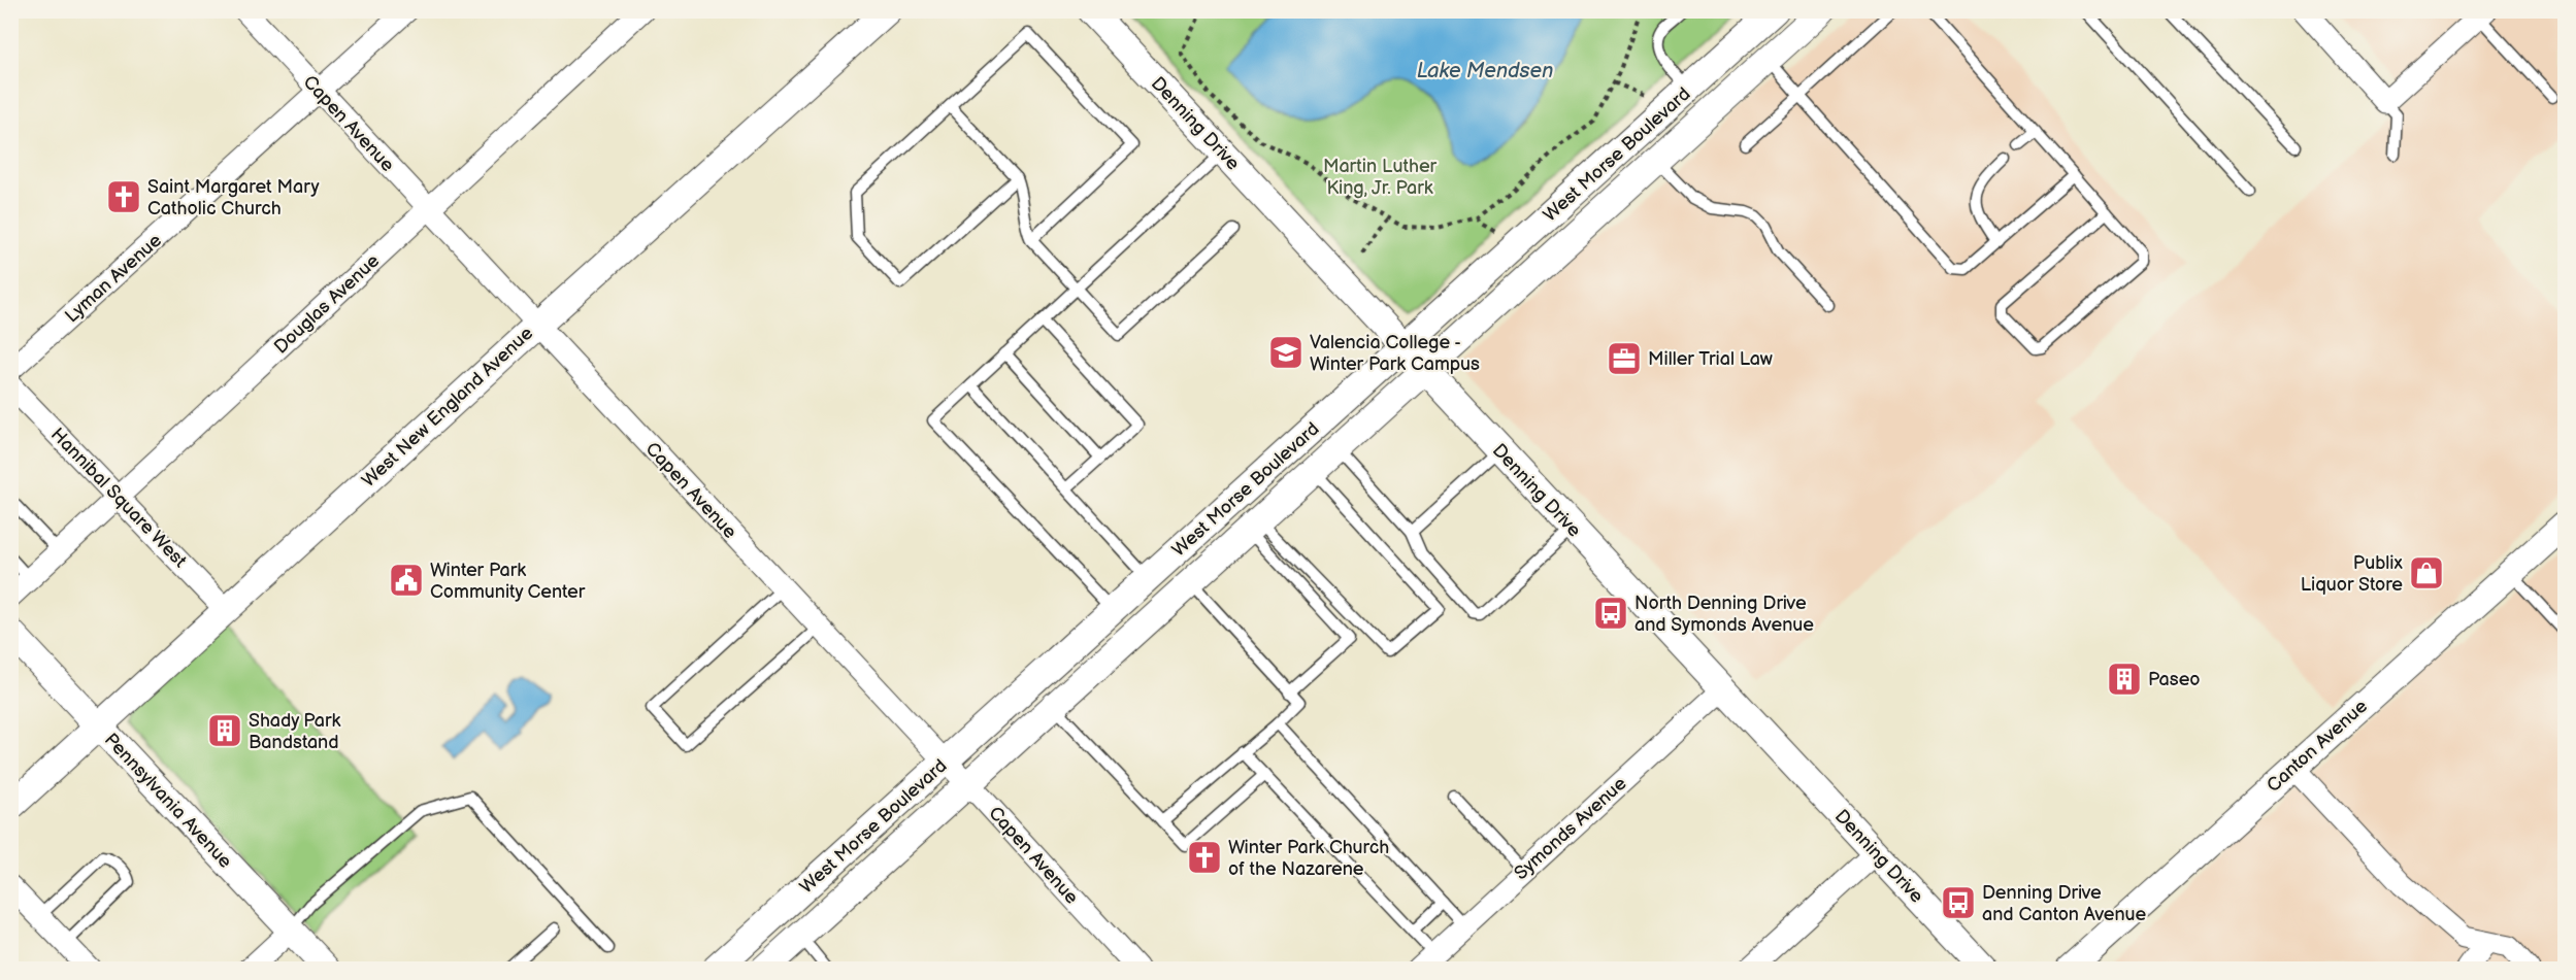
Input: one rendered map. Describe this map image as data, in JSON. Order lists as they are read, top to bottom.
{
  "streets": {
    "street": [
      "Capen Avenue",
      "Denning Drive",
      "West Morse Boulevard",
      "Lyman Avenue",
      "Douglas Avenue",
      "West New England Avenue",
      "Hannibal Square West",
      "Canton Avenue",
      "Pennsylvania Avenue",
      "Symonds Avenue"
    ]
  },
  "crossings": [
    ["Capen Avenue", "West Morse Boulevard"],
    ["Capen Avenue", "Lyman Avenue"],
    ["Capen Avenue", "Douglas Avenue"],
    ["Capen Avenue", "West New England Avenue"],
    ["Denning Drive", "West Morse Boulevard"],
    ["Denning Drive", "Symonds Avenue"],
    ["Douglas Avenue", "Hannibal Square West"],
    ["West New England Avenue", "Hannibal Square West"],
    ["West New England Avenue", "Pennsylvania Avenue"]
  ],
  "water": ["Lake Mendsen"],
  "parks": ["Martin Luther King, Jr. Park"],
  "places": {
    "church": ["Saint Margaret Mary Catholic Church", "Winter Park Church of the Nazarene"],
    "school or university": ["Valencia College - Winter Park Campus"],
    "office": ["Miller Trial Law"],
    "shop": ["Publix Liquor Store"],
    "public building": ["Winter Park Community Center"],
    "bus stop": ["North Denning Drive and Symonds Avenue", "Denning Drive and Canton Avenue"],
    "building": ["Paseo", "Shady Park Bandstand"]
  }
}
